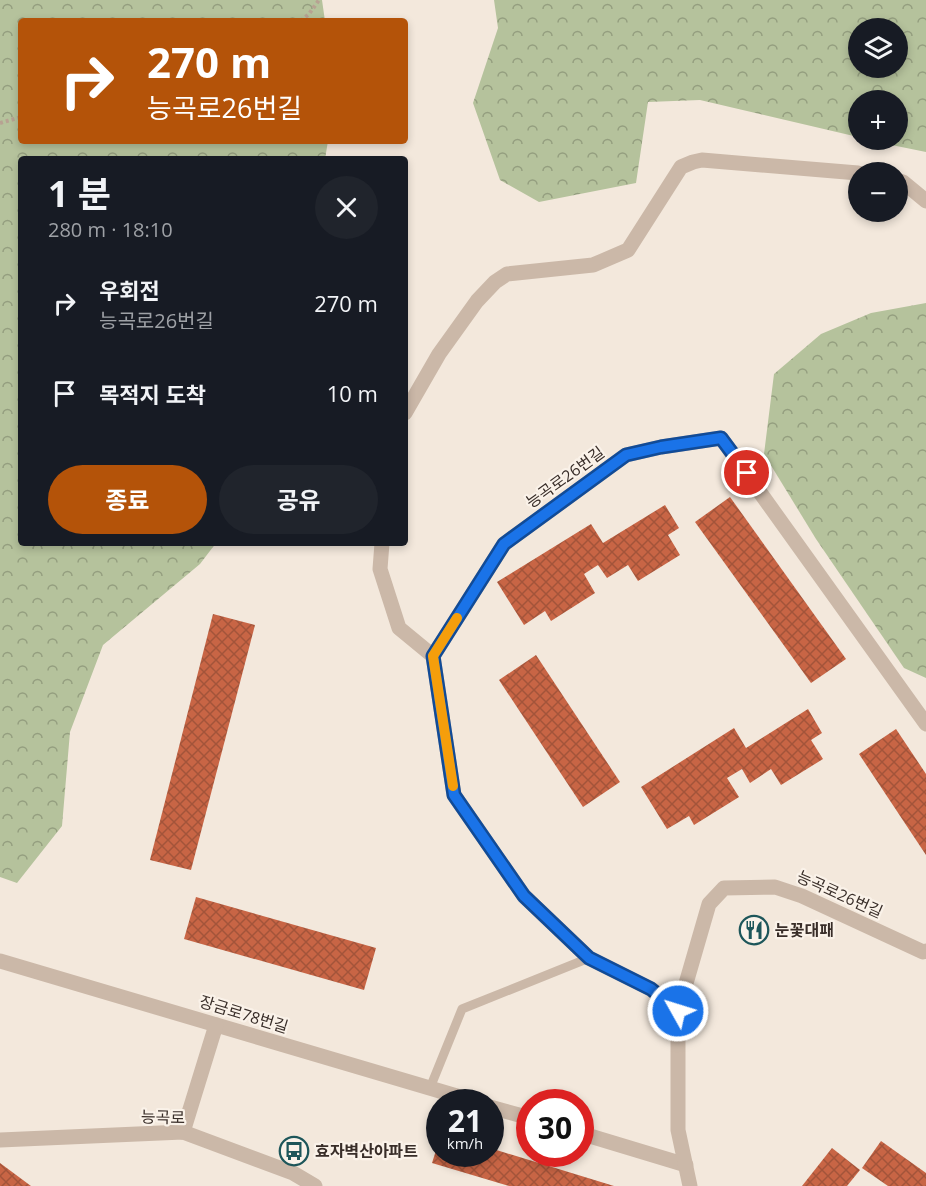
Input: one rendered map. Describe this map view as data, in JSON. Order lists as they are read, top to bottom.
{
  "streets": {
    "street": ["능곡로26번길", "장금로78번길", "능곡로"]
  },
  "places": {
    "restaurant": ["눈꽃대패"],
    "bus stop": ["효자벽산아파트"]
  },
  "page": {
    "map_buttons": ["+", "−"],
    "turn": ["270 m", "능곡로26번길"],
    "heading": ["1 분", "280 m · 18:10"],
    "list": [
      {
        "name": "우회전",
        "note": "능곡로26번길",
        "value": "270 m"
      },
      {
        "name": "목적지 도착",
        "value": "10 m"
      }
    ],
    "buttons": ["종료", "공유"],
    "speed": "21 km/h",
    "limit": "30"
  }
}
